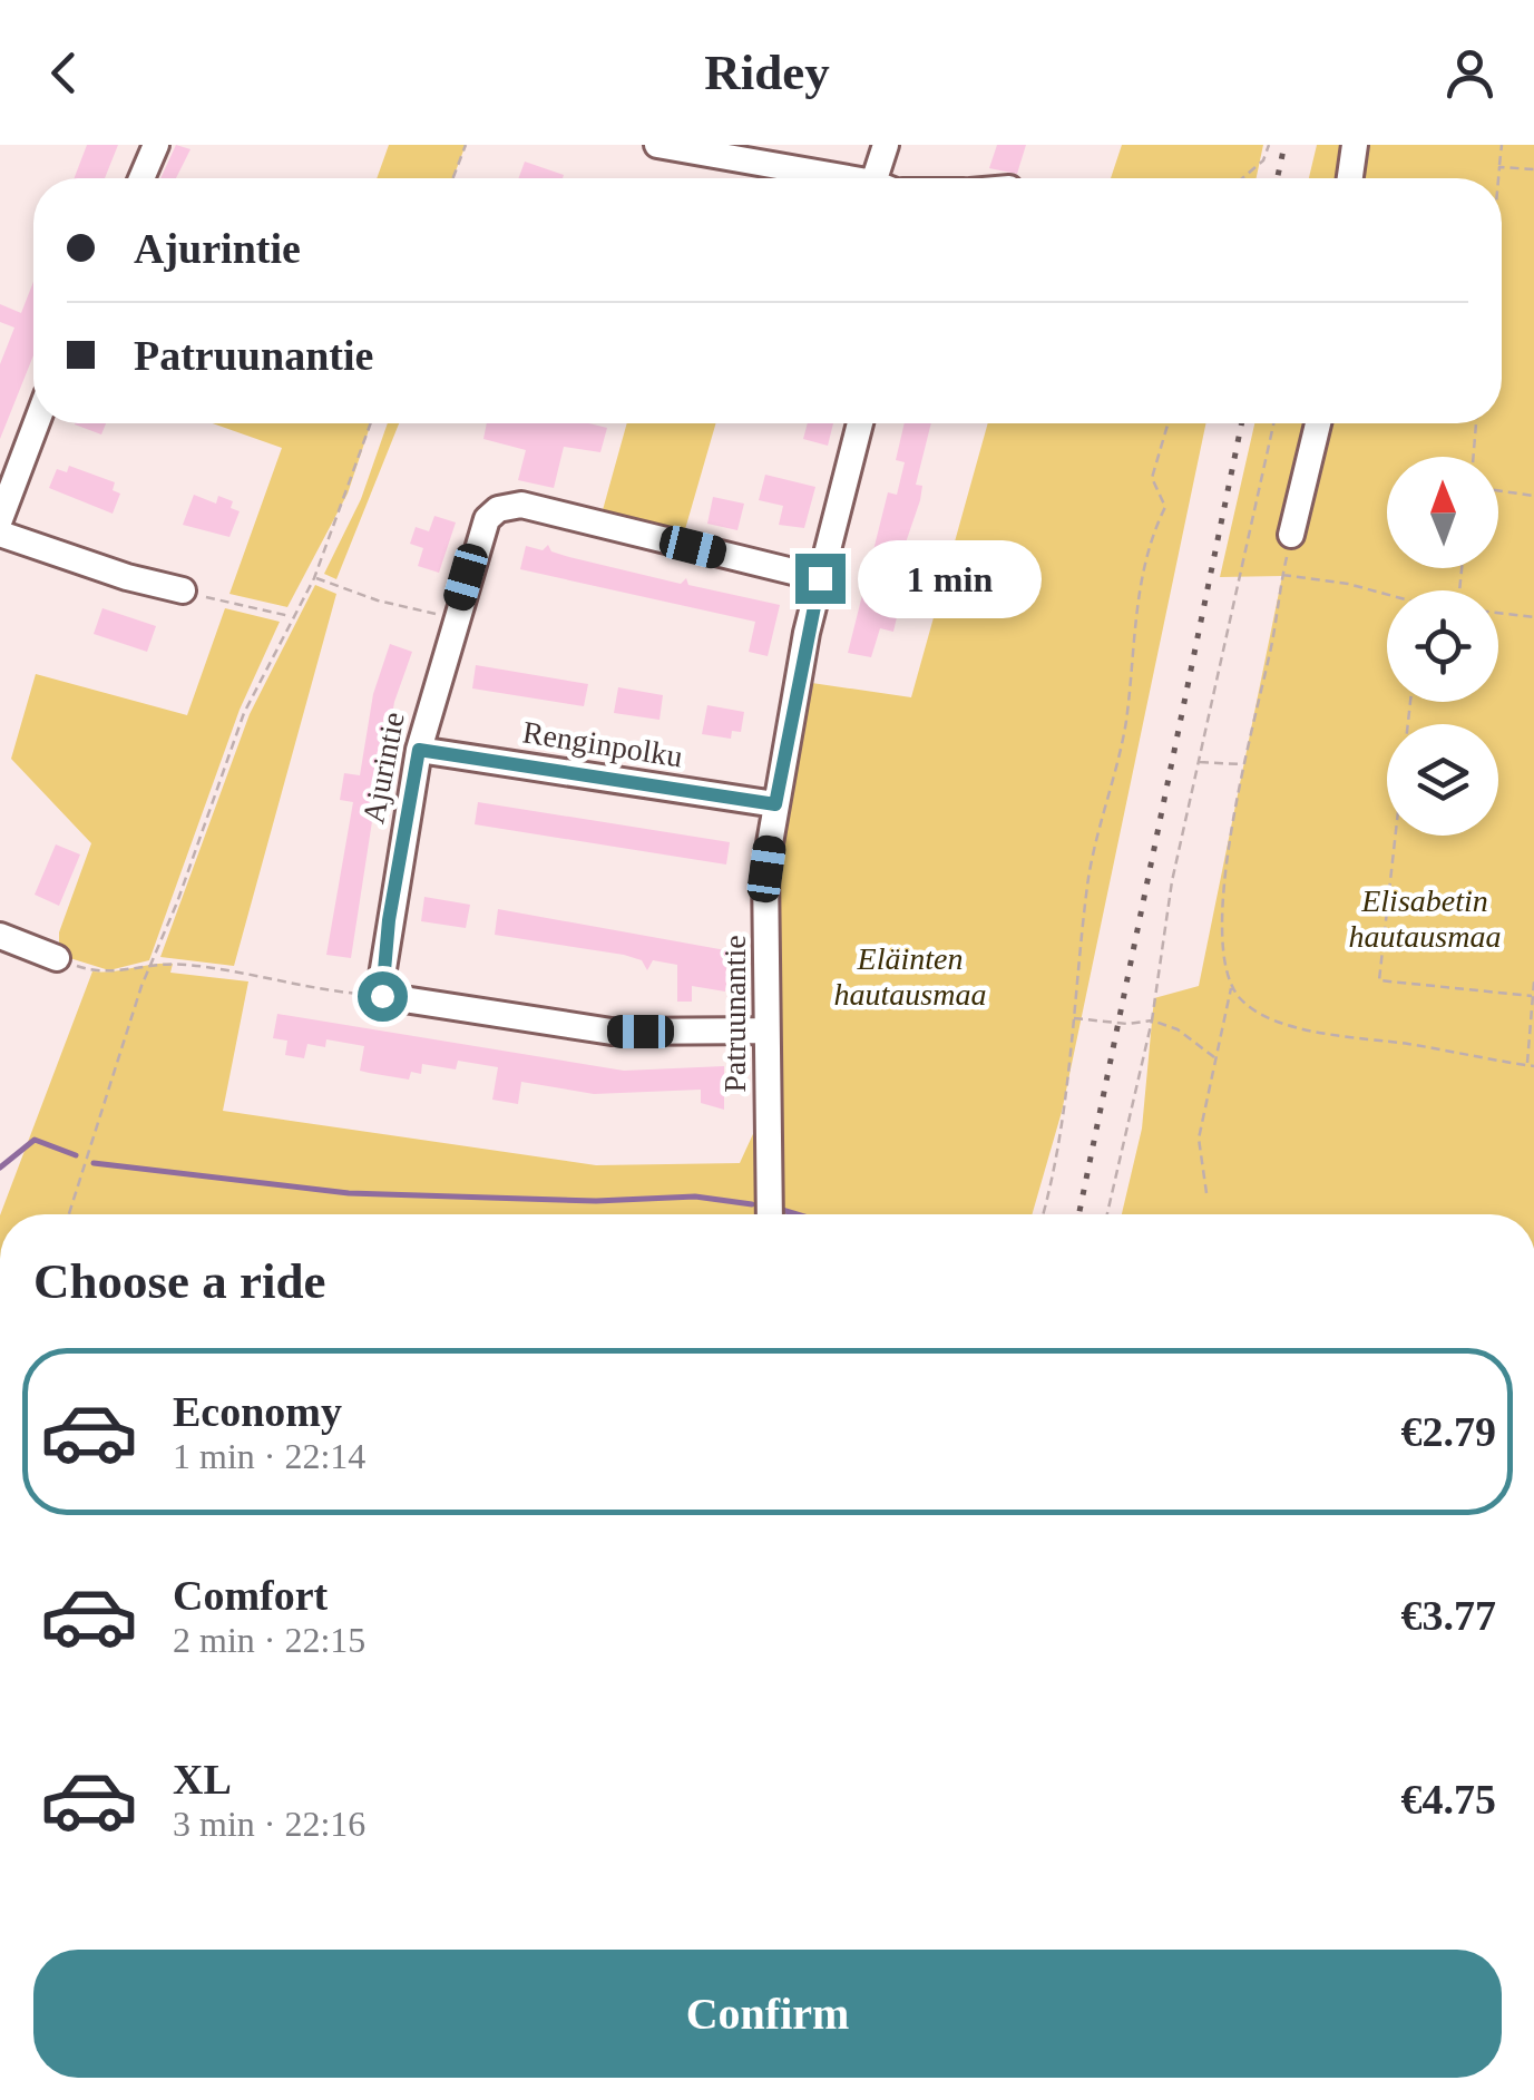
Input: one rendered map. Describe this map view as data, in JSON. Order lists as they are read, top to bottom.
{
  "streets": {
    "street": ["Renginpolku", "Ajurintie", "Patruunantie"]
  },
  "crossings": [
    ["Renginpolku", "Ajurintie"],
    ["Renginpolku", "Patruunantie"],
    ["Ajurintie", "Patruunantie"]
  ],
  "parks": ["Elisabetin hautausmaa", "Eläinten hautausmaa"],
  "north": "top",
  "page": {
    "header": "Ridey",
    "banner": ["Ajurintie", "Patruunantie"],
    "bubble": "1 min",
    "heading": "Choose a ride",
    "list": [
      {
        "name": "Economy",
        "note": "1 min · 22:14",
        "value": "€2.79"
      },
      {
        "name": "Comfort",
        "note": "2 min · 22:15",
        "value": "€3.77"
      },
      {
        "name": "XL",
        "note": "3 min · 22:16",
        "value": "€4.75"
      }
    ],
    "buttons": "Confirm"
  }
}
